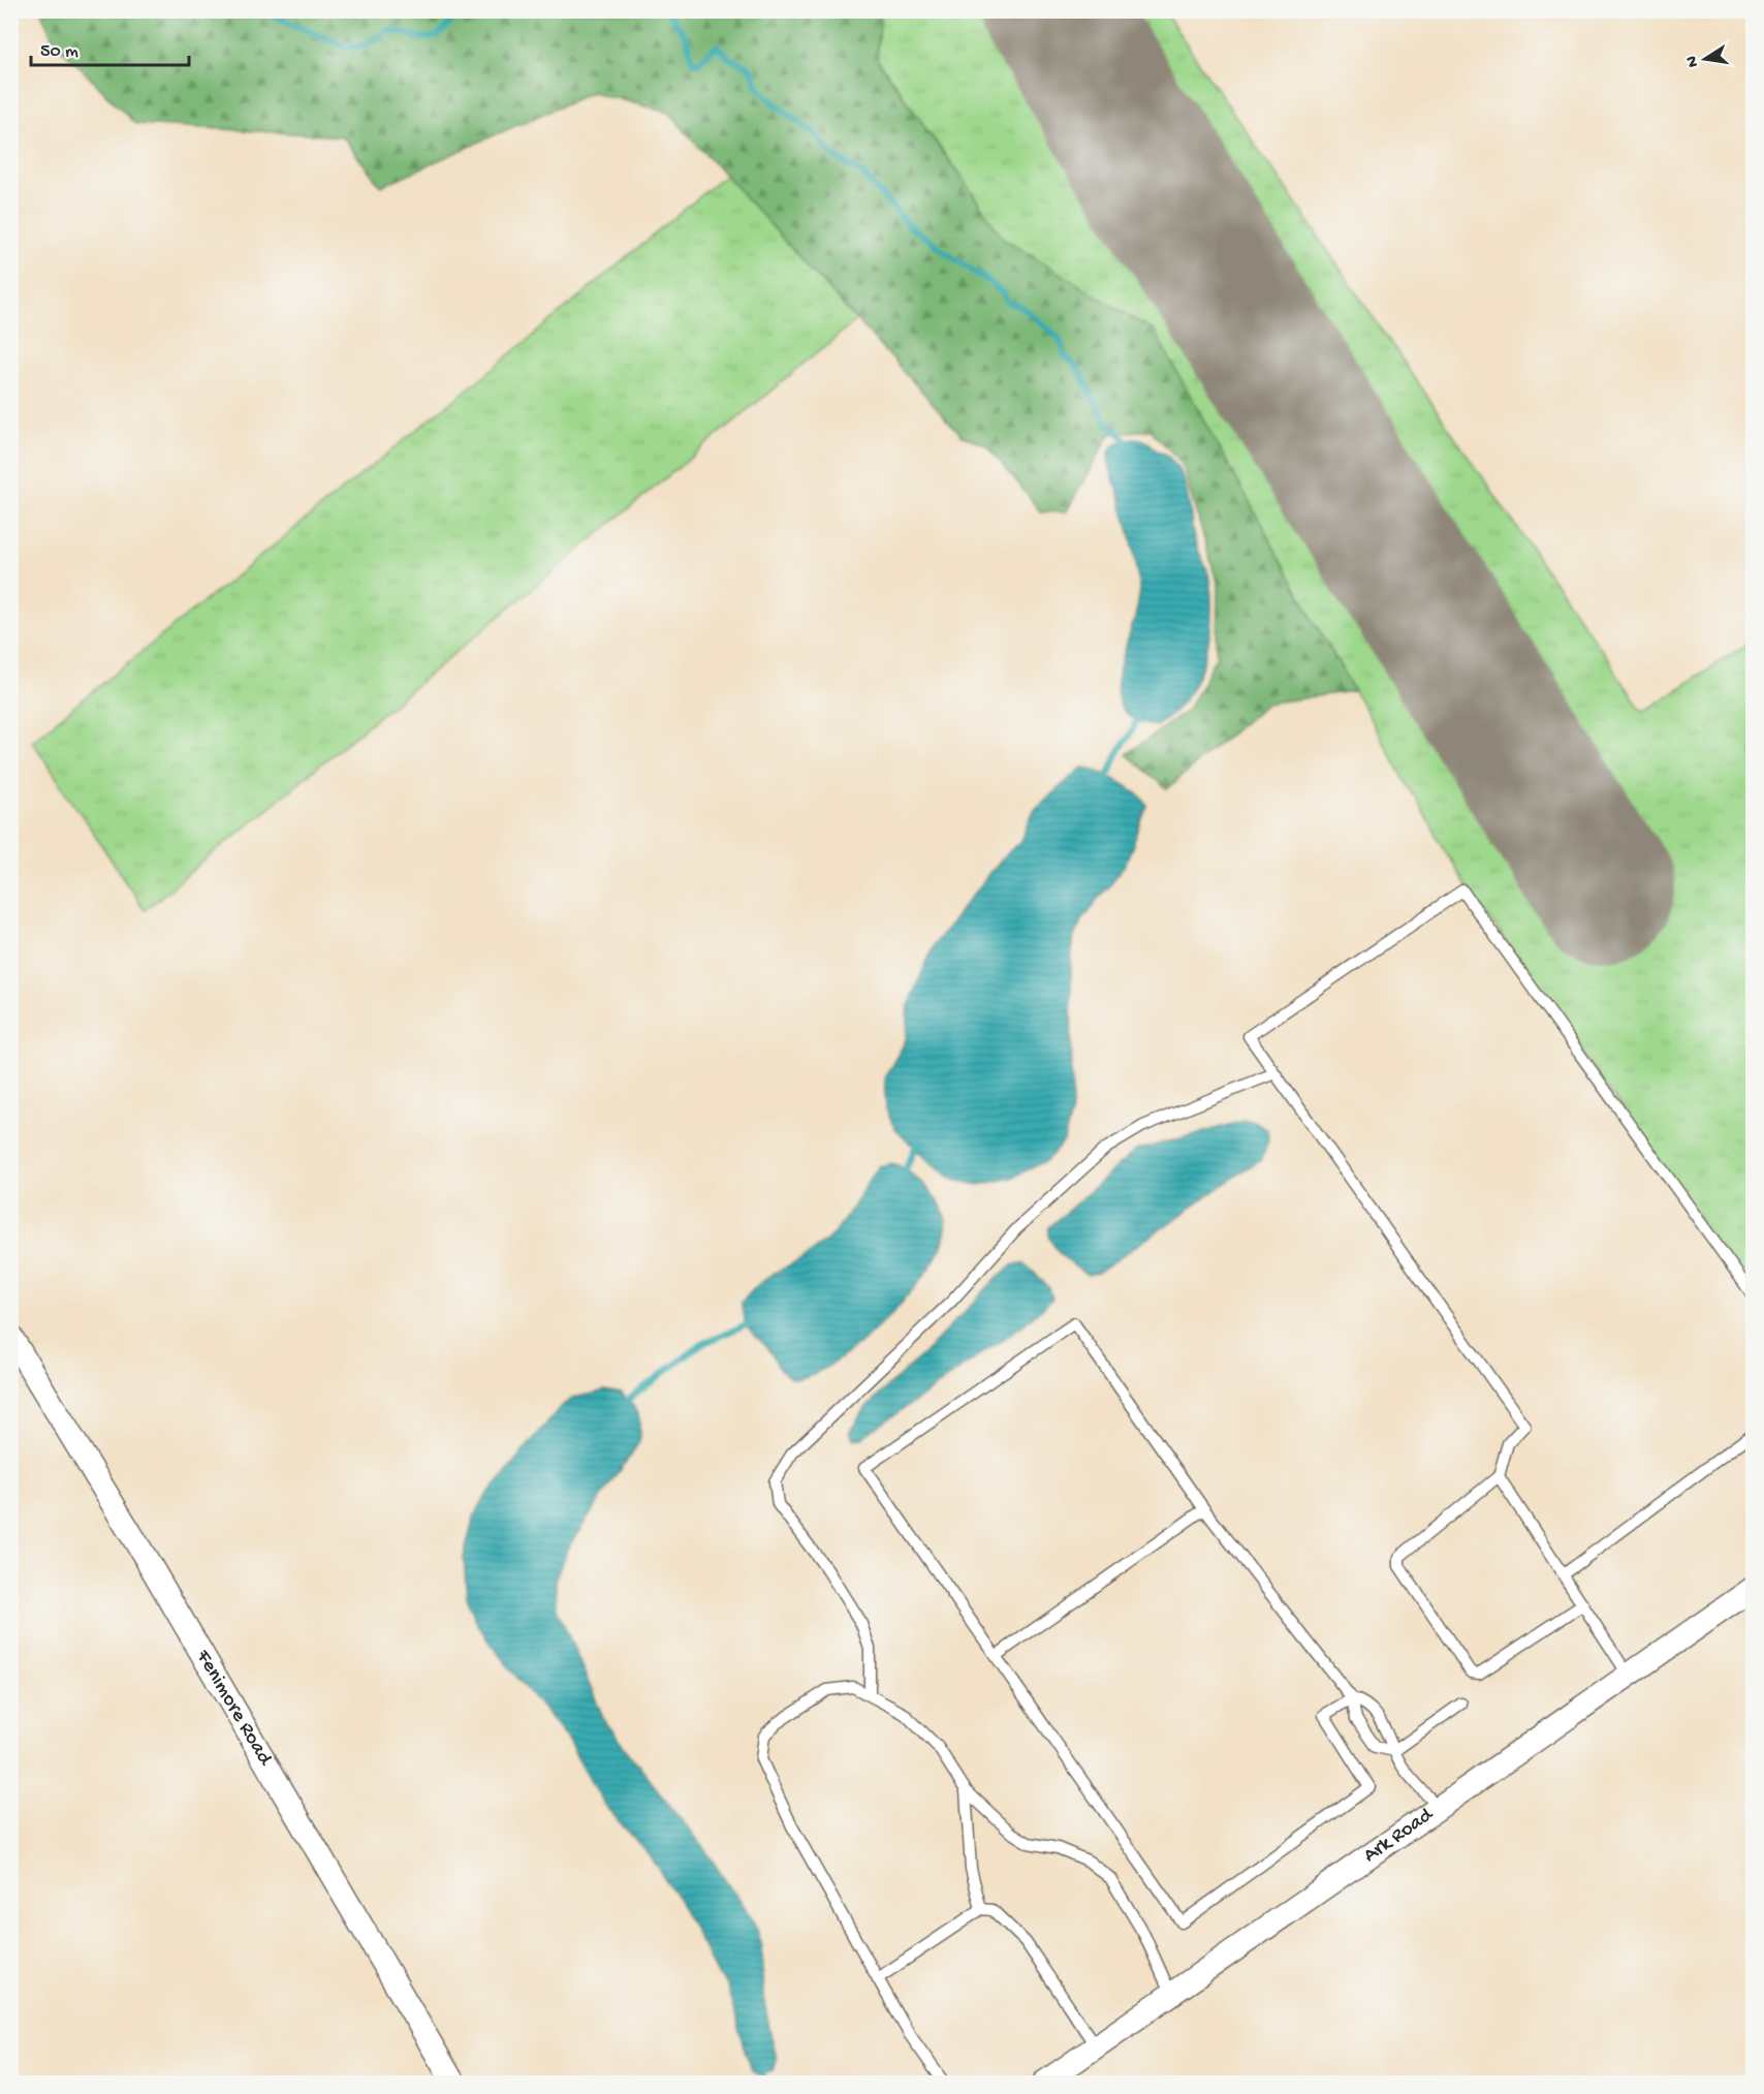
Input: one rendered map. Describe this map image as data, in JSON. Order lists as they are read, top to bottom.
{
  "streets": {
    "street": ["Fenimore Road", "Ark Road"]
  },
  "scale_bar": "50 m",
  "north": "left"
}
